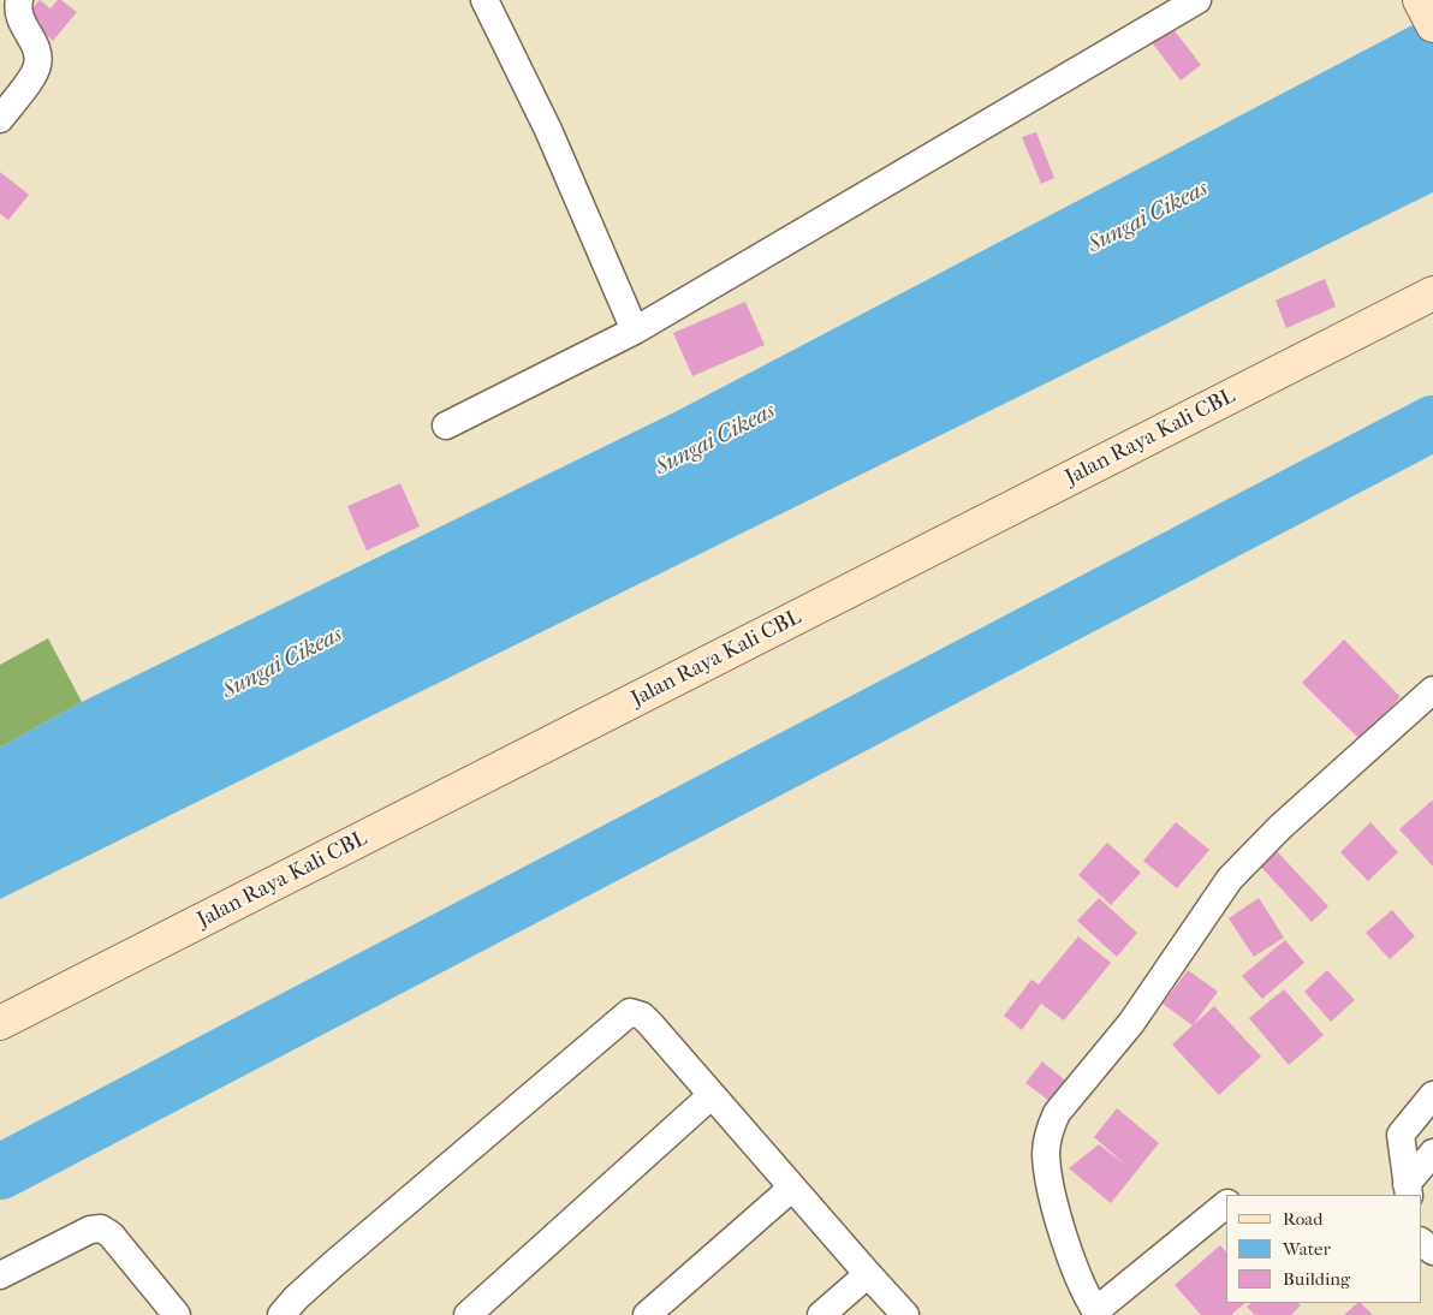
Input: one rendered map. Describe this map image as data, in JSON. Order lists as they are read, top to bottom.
{
  "streets": {
    "main road": ["Jalan Raya Kali CBL"]
  },
  "water": ["Sungai Cikeas"],
  "legend": ["Road", "Water", "Building"]
}
